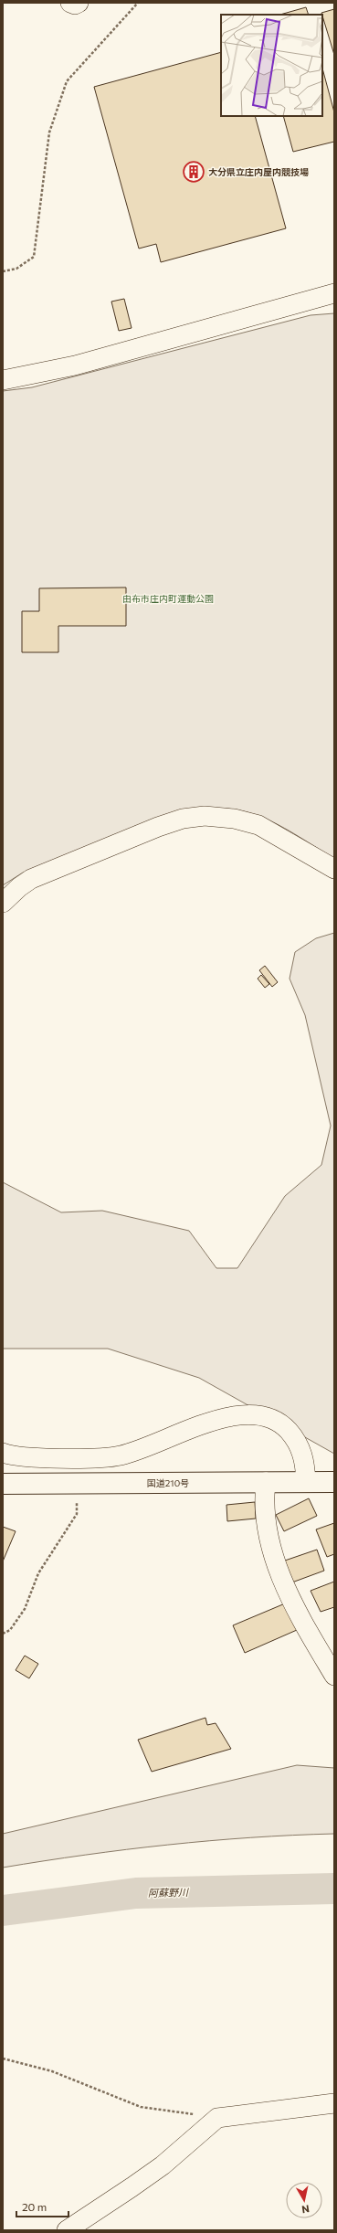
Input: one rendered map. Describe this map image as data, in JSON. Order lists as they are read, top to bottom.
{
  "streets": {
    "highway": ["国道210号"]
  },
  "water": ["阿蘇野川"],
  "parks": ["由布市庄内町運動公園"],
  "places": {
    "building": ["大分県立庄内屋内競技場"]
  },
  "scale_bar": "20 m",
  "north": "bottom"
}
